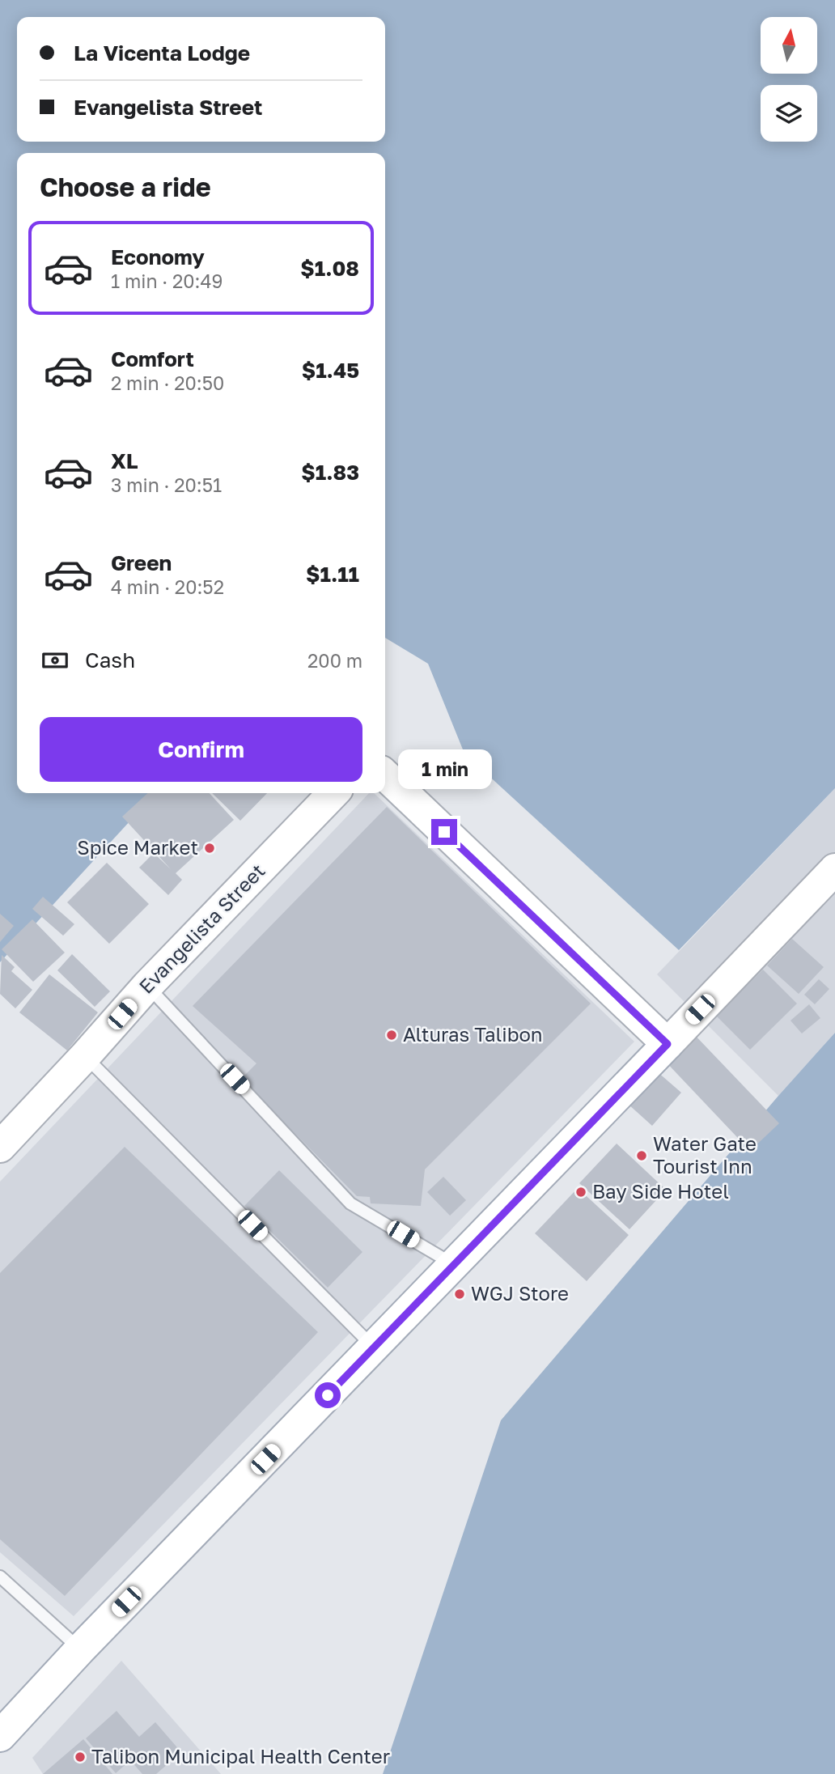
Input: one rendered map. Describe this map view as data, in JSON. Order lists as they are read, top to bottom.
{
  "streets": {
    "main road": ["Evangelista Street"]
  },
  "places": [
    "Spice Market",
    "Alturas Talibon",
    "Water Gate Tourist Inn",
    "Bay Side Hotel",
    "WGJ Store",
    "Talibon Municipal Health Center"
  ],
  "north": "top",
  "page": {
    "banner": ["La Vicenta Lodge", "Evangelista Street"],
    "heading": "Choose a ride",
    "list": [
      {
        "name": "Economy",
        "note": "1 min · 20:49",
        "value": "$1.08"
      },
      {
        "name": "Comfort",
        "note": "2 min · 20:50",
        "value": "$1.45"
      },
      {
        "name": "XL",
        "note": "3 min · 20:51",
        "value": "$1.83"
      },
      {
        "name": "Green",
        "note": "4 min · 20:52",
        "value": "$1.11"
      }
    ],
    "pay": ["Cash", "200 m"],
    "buttons": "Confirm",
    "bubble": "1 min"
  }
}
